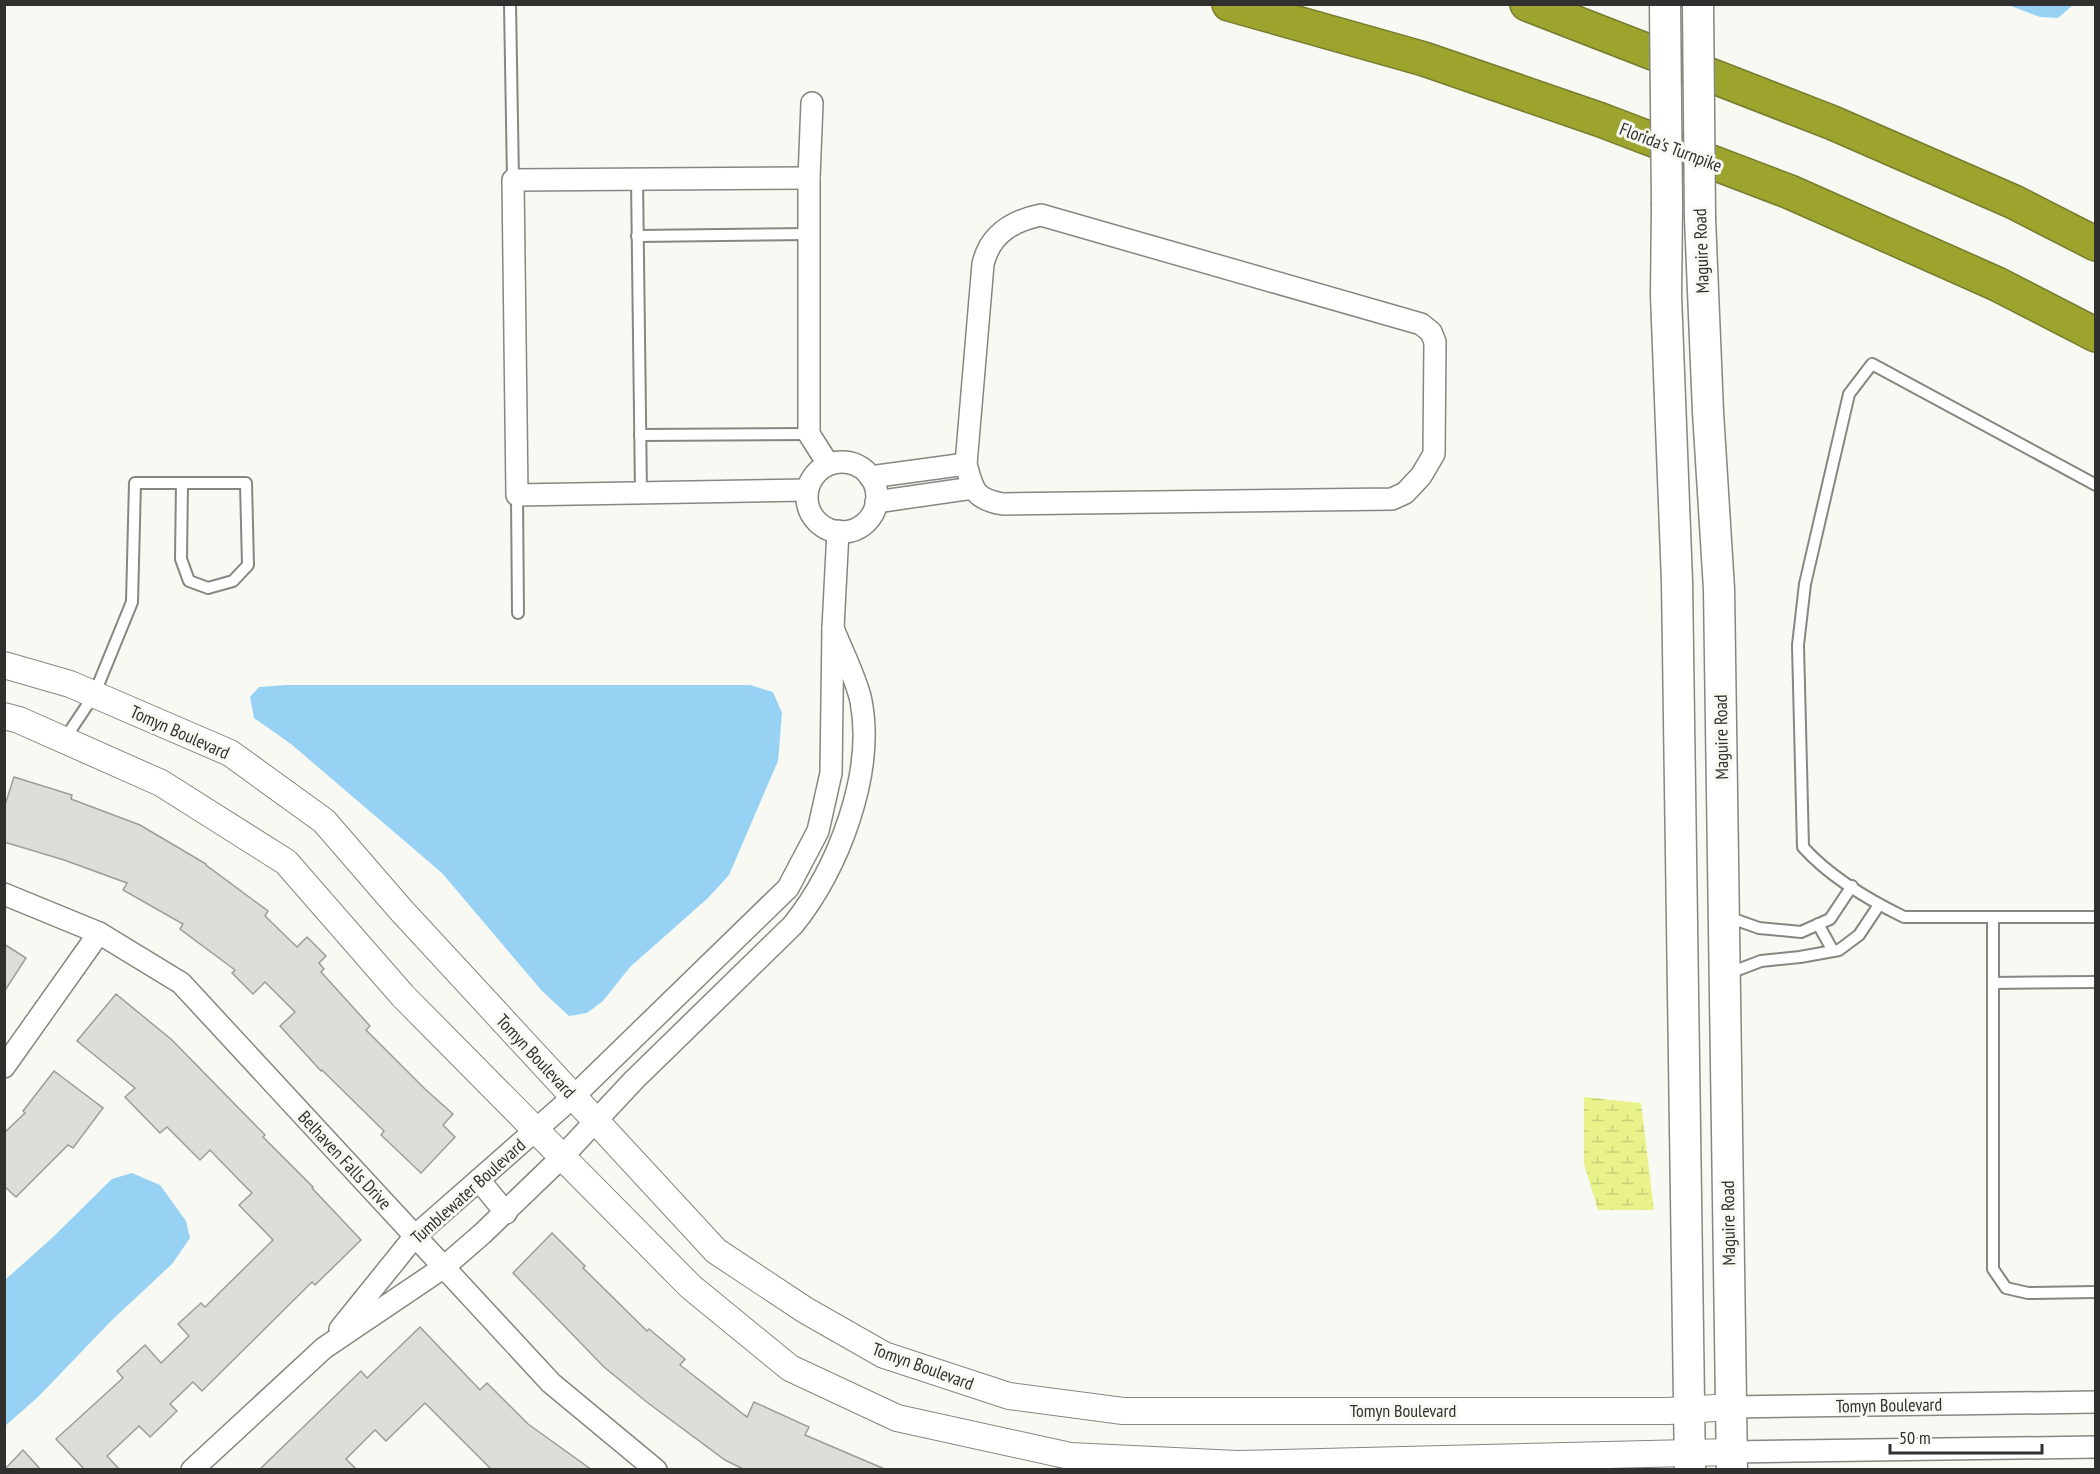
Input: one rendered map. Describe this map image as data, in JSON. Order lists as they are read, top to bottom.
{
  "streets": {
    "highway": ["Florida's Turnpike"],
    "main road": ["Maguire Road"],
    "street": ["Tomyn Boulevard", "Belhaven Falls Drive", "Tumblewater Boulevard"]
  },
  "crossings": [
    ["Maguire Road", "Tomyn Boulevard"],
    ["Tomyn Boulevard", "Tumblewater Boulevard"],
    ["Belhaven Falls Drive", "Tumblewater Boulevard"]
  ],
  "scale_bar": "50 m"
}
